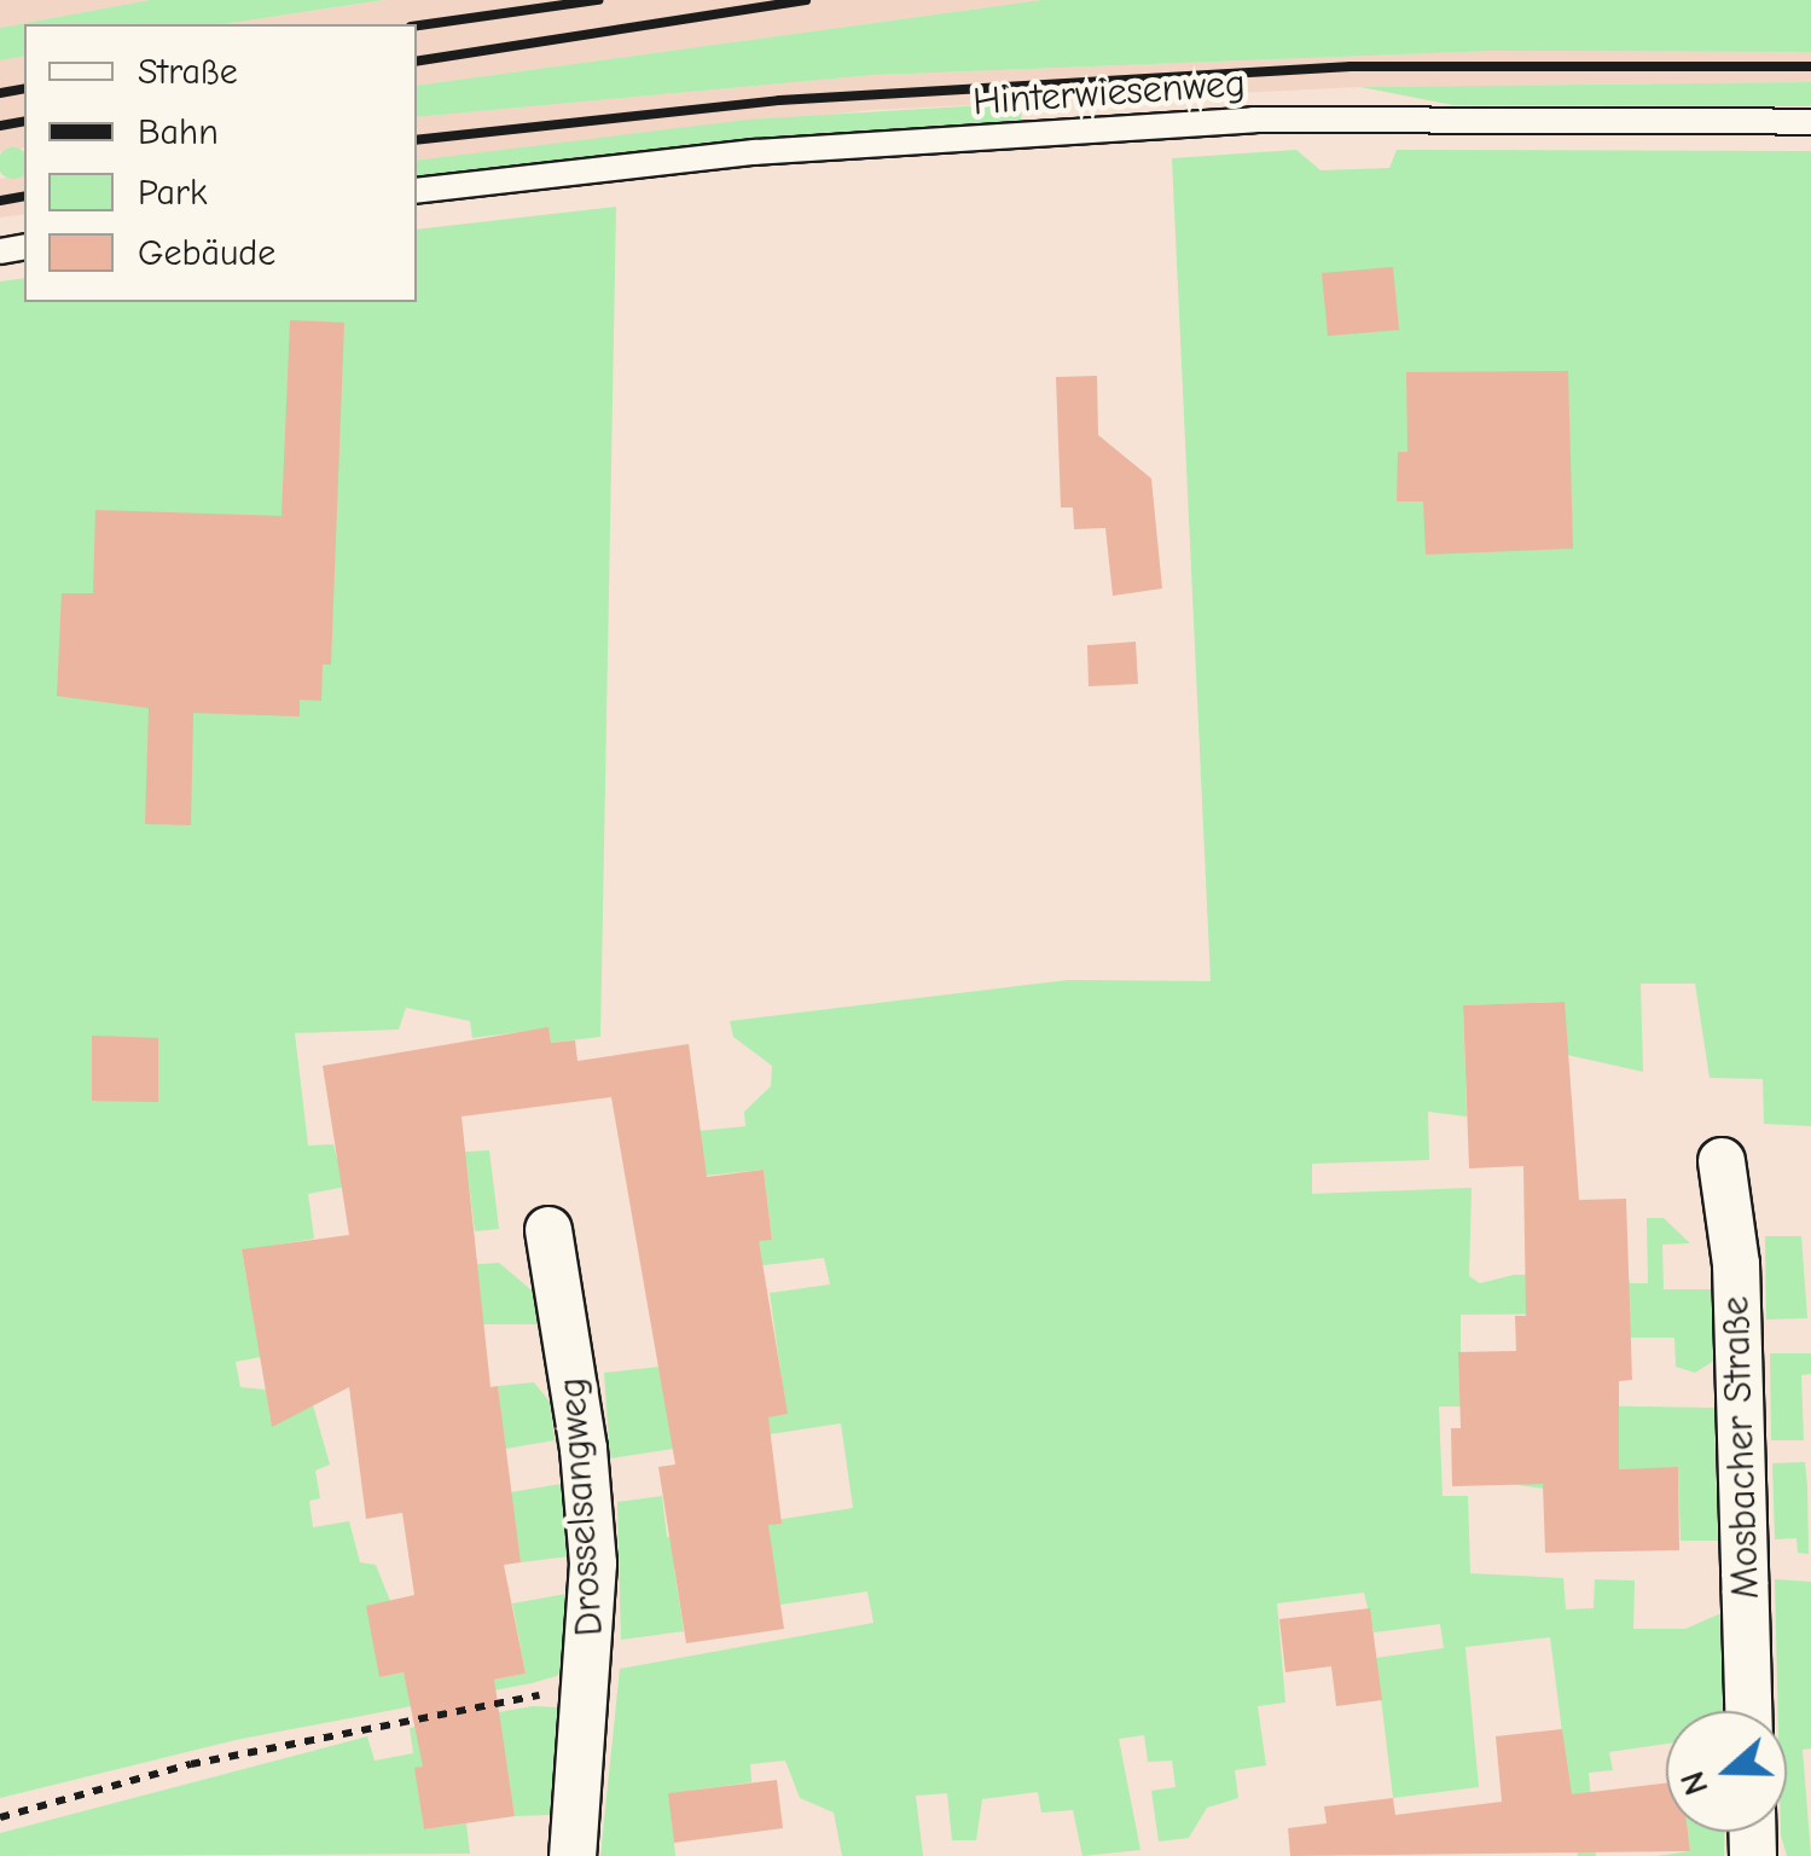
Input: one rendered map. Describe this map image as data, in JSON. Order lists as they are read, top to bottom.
{
  "streets": {
    "street": ["Mosbacher Straße", "Drosselsangweg"],
    "lane": ["Hinterwiesenweg"]
  },
  "legend": [
    "Straße",
    "Bahn",
    "Park",
    "Gebäude"
  ],
  "north": "left"
}
